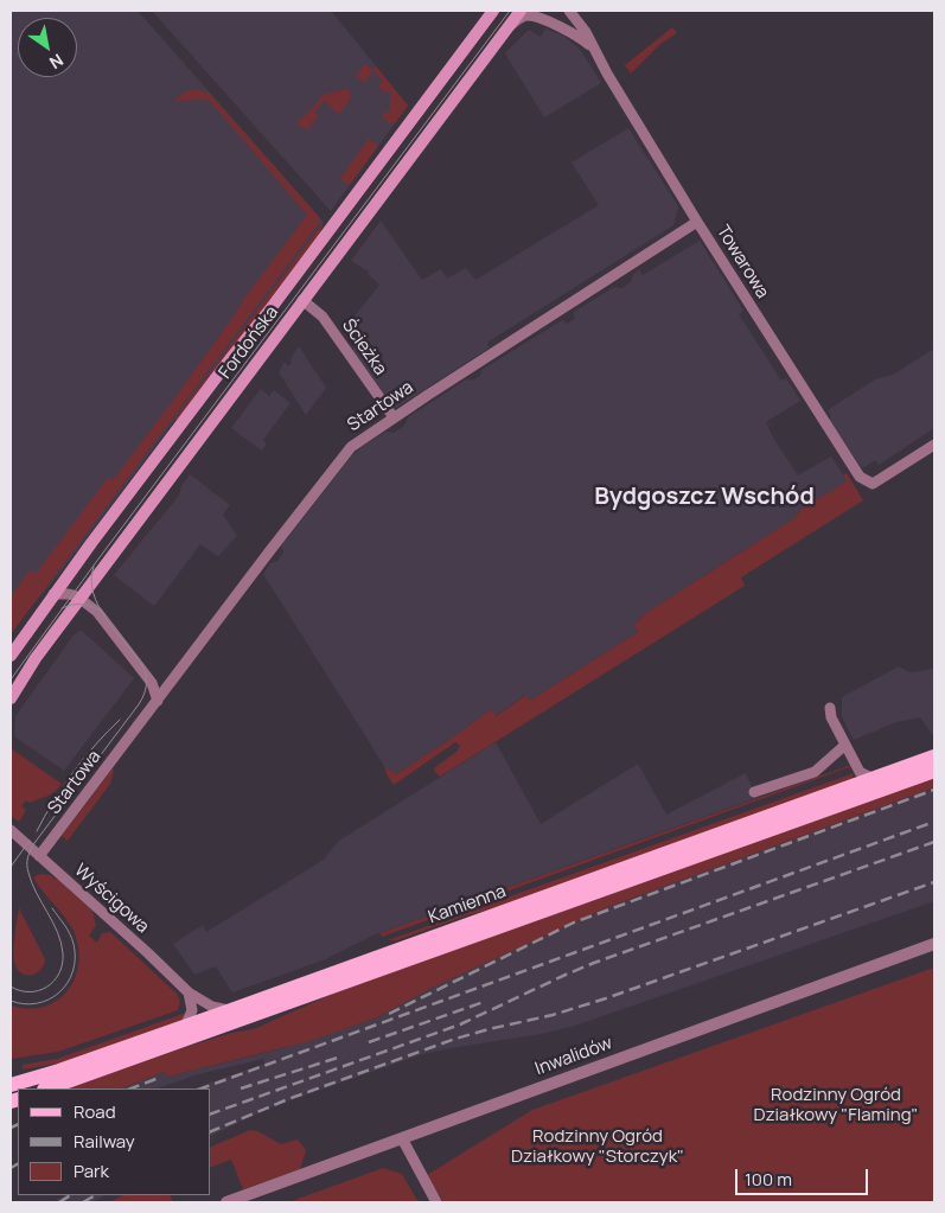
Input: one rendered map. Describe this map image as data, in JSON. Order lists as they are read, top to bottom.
{
  "streets": {
    "main road": ["Fordońska", "Kamienna"],
    "street": [
      "Towarowa",
      "Ścieżka",
      "Startowa",
      "Wyścigowa",
      "Inwalidów"
    ]
  },
  "crossings": [
    ["Towarowa", "Fordońska"],
    ["Towarowa", "Startowa"],
    ["Fordońska", "Ścieżka"],
    ["Ścieżka", "Startowa"],
    ["Startowa", "Wyścigowa"],
    ["Wyścigowa", "Kamienna"]
  ],
  "districts": ["Bydgoszcz Wschód"],
  "parks": ["Rodzinny Ogród Działkowy \"Flaming\"", "Rodzinny Ogród Działkowy \"Storczyk\""],
  "legend": ["Road", "Railway", "Park"],
  "scale_bar": "100 m",
  "north": "bottom right"
}
